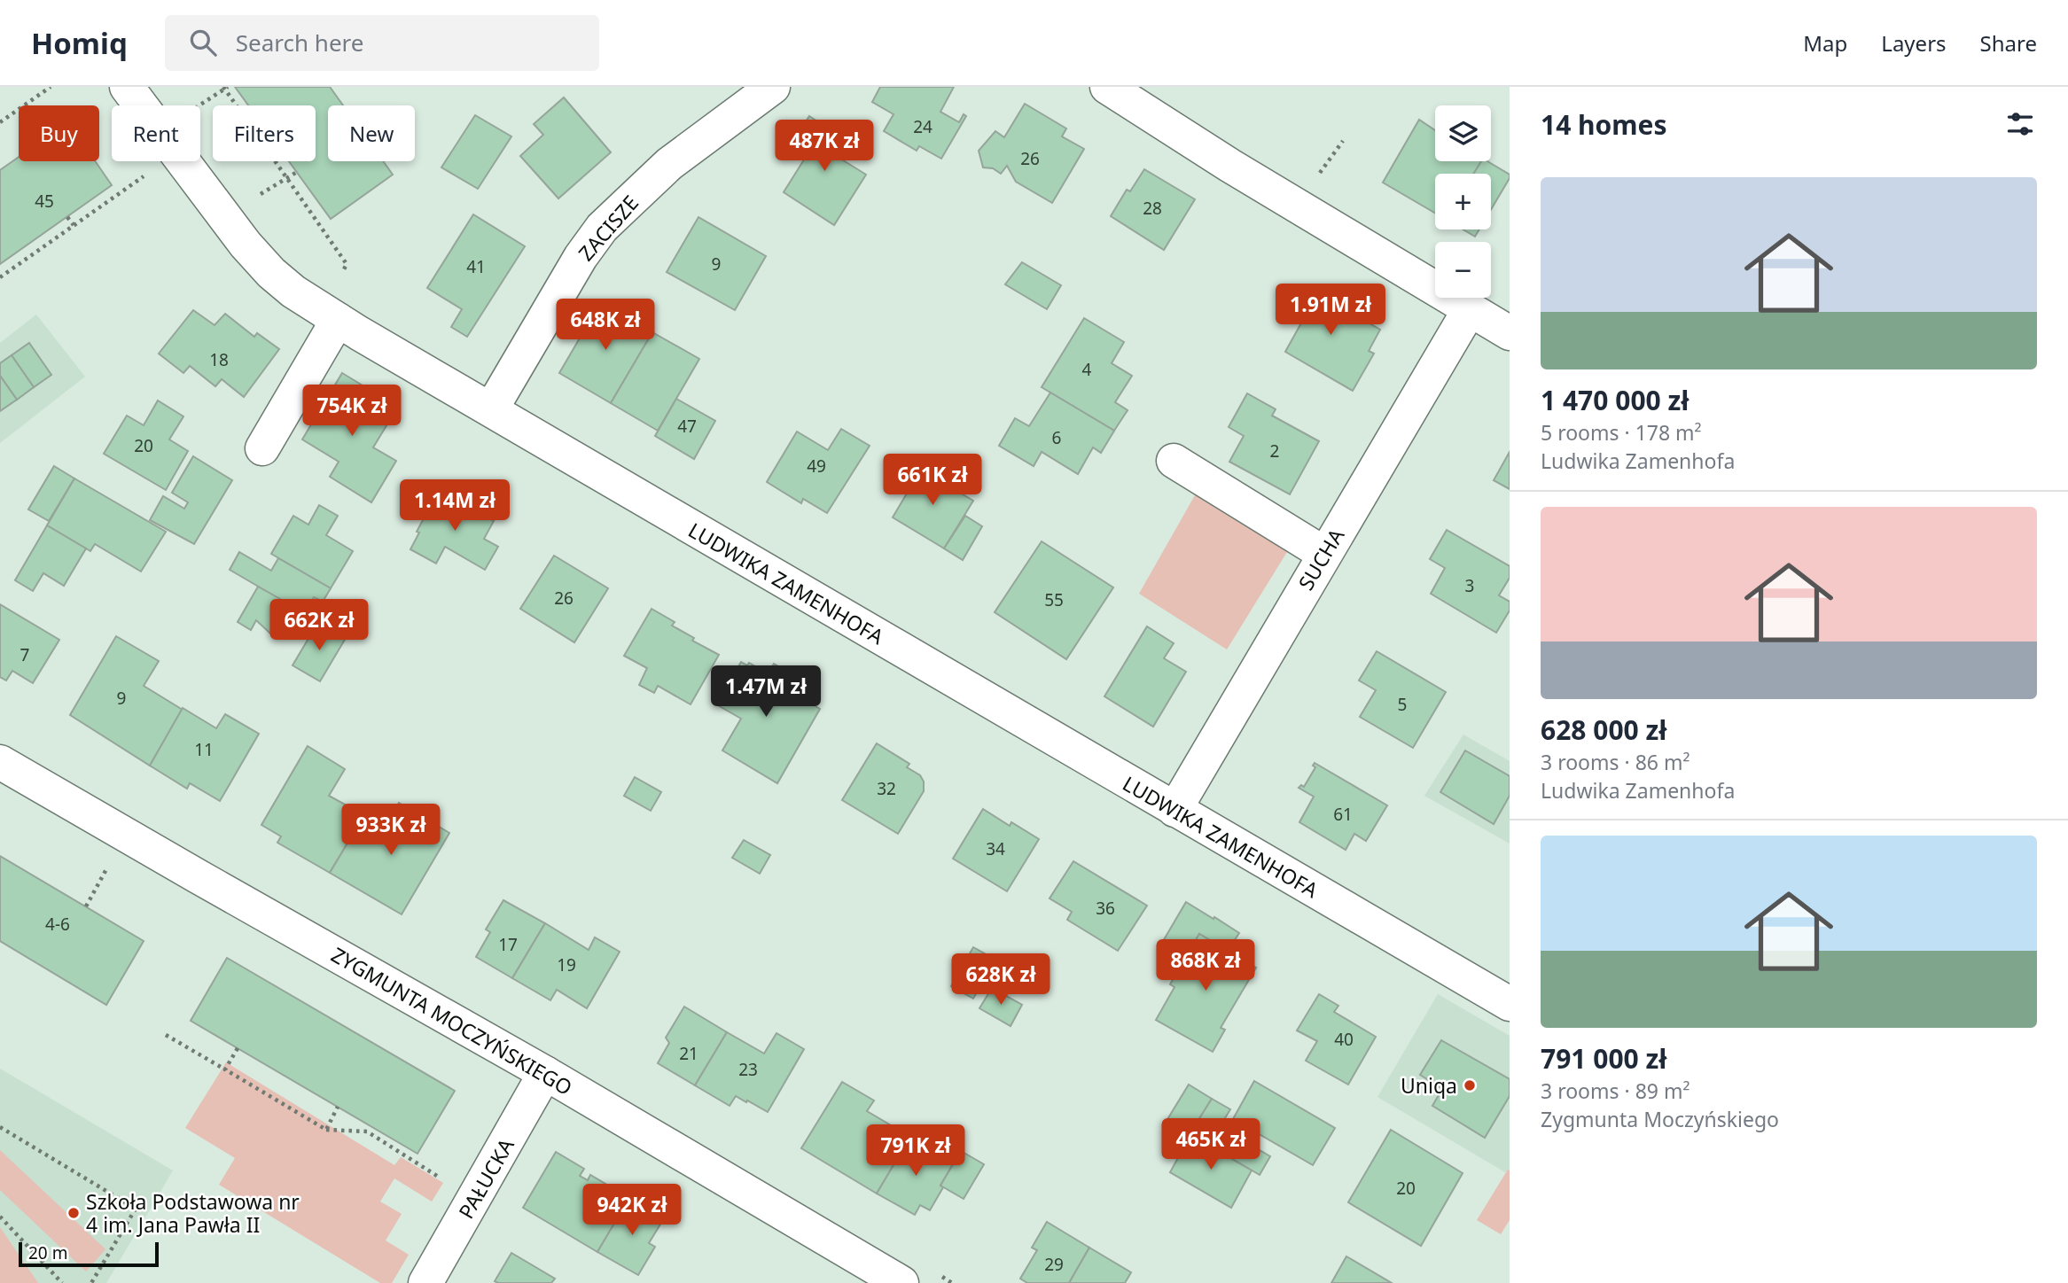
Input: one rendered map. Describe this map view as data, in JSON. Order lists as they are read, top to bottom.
{
  "streets": {
    "street": [
      "ZACISZE",
      "SUCHA",
      "LUDWIKA ZAMENHOFA",
      "ZYGMUNTA MOCZYŃSKIEGO",
      "PAŁUCKA"
    ]
  },
  "crossings": [
    ["ZACISZE", "LUDWIKA ZAMENHOFA"],
    ["SUCHA", "LUDWIKA ZAMENHOFA"],
    ["ZYGMUNTA MOCZYŃSKIEGO", "PAŁUCKA"]
  ],
  "places": ["Uniqa", "Szkoła Podstawowa nr 4 im. Jana Pawła II"],
  "house_numbers": [
    "24",
    "26",
    "45",
    "28",
    "9",
    "41",
    "18",
    "4",
    "47",
    "6",
    "20",
    "2",
    "49",
    "3",
    "26",
    "55",
    "7",
    "9",
    "5",
    "11",
    "32",
    "61",
    "34",
    "36",
    "4-6",
    "17",
    "19",
    "40",
    "21",
    "23",
    "20",
    "29"
  ],
  "scale_bar": "20 m",
  "page": {
    "header": "Homiq",
    "search": "Search here",
    "nav": ["Map", "Layers", "Share"],
    "heading": "14 homes",
    "map_buttons": ["+", "−"],
    "chip": [
      "Buy",
      "Rent",
      "Filters",
      "New"
    ],
    "price": [
      "487K zł",
      "1.91M zł",
      "648K zł",
      "754K zł",
      "661K zł",
      "1.14M zł",
      "662K zł",
      "1.47M zł",
      "933K zł",
      "868K zł",
      "628K zł",
      "465K zł",
      "791K zł",
      "942K zł"
    ],
    "list": [
      {
        "name": "1 470 000 zł",
        "note": "5 rooms · 178 m² · Ludwika Zamenhofa"
      },
      {
        "name": "628 000 zł",
        "note": "3 rooms · 86 m² · Ludwika Zamenhofa"
      },
      {
        "name": "791 000 zł",
        "note": "3 rooms · 89 m² · Zygmunta Moczyńskiego"
      }
    ],
    "scale": "20 m"
  }
}
